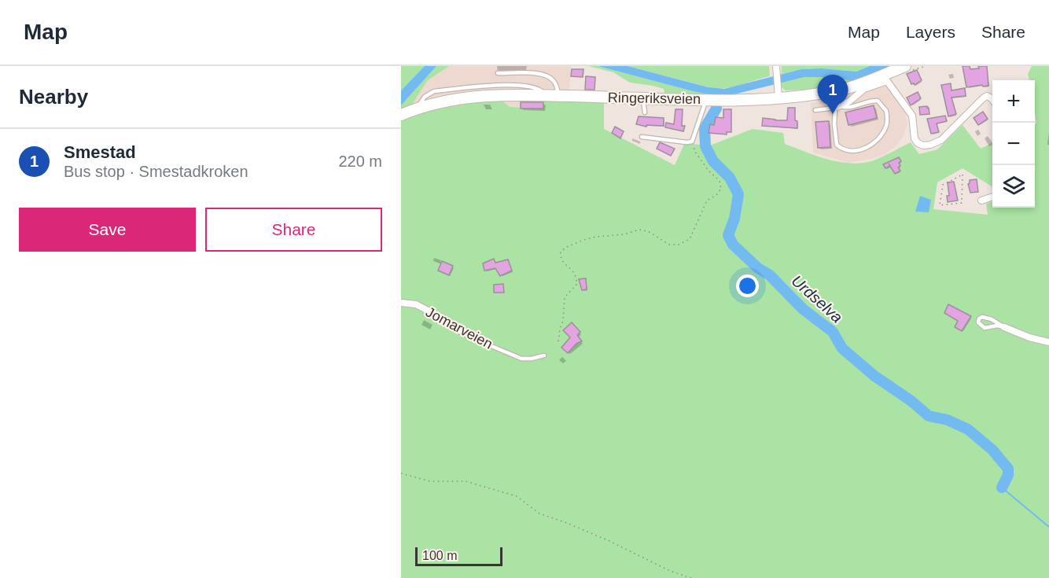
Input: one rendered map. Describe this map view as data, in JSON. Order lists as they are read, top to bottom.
{
  "streets": {
    "main road": ["Ringeriksveien"],
    "street": ["Jomarveien"]
  },
  "water": ["Urdselva"],
  "scale_bar": "100 m",
  "page": {
    "header": "Map",
    "nav": ["Map", "Layers", "Share"],
    "heading": "Nearby",
    "pins": "1",
    "map_buttons": ["+", "−"],
    "list": [
      {
        "mark": "1",
        "name": "Smestad",
        "note": "Bus stop · Smestadkroken",
        "value": "220 m"
      }
    ],
    "buttons": ["Save", "Share"],
    "scale": "100 m"
  }
}
